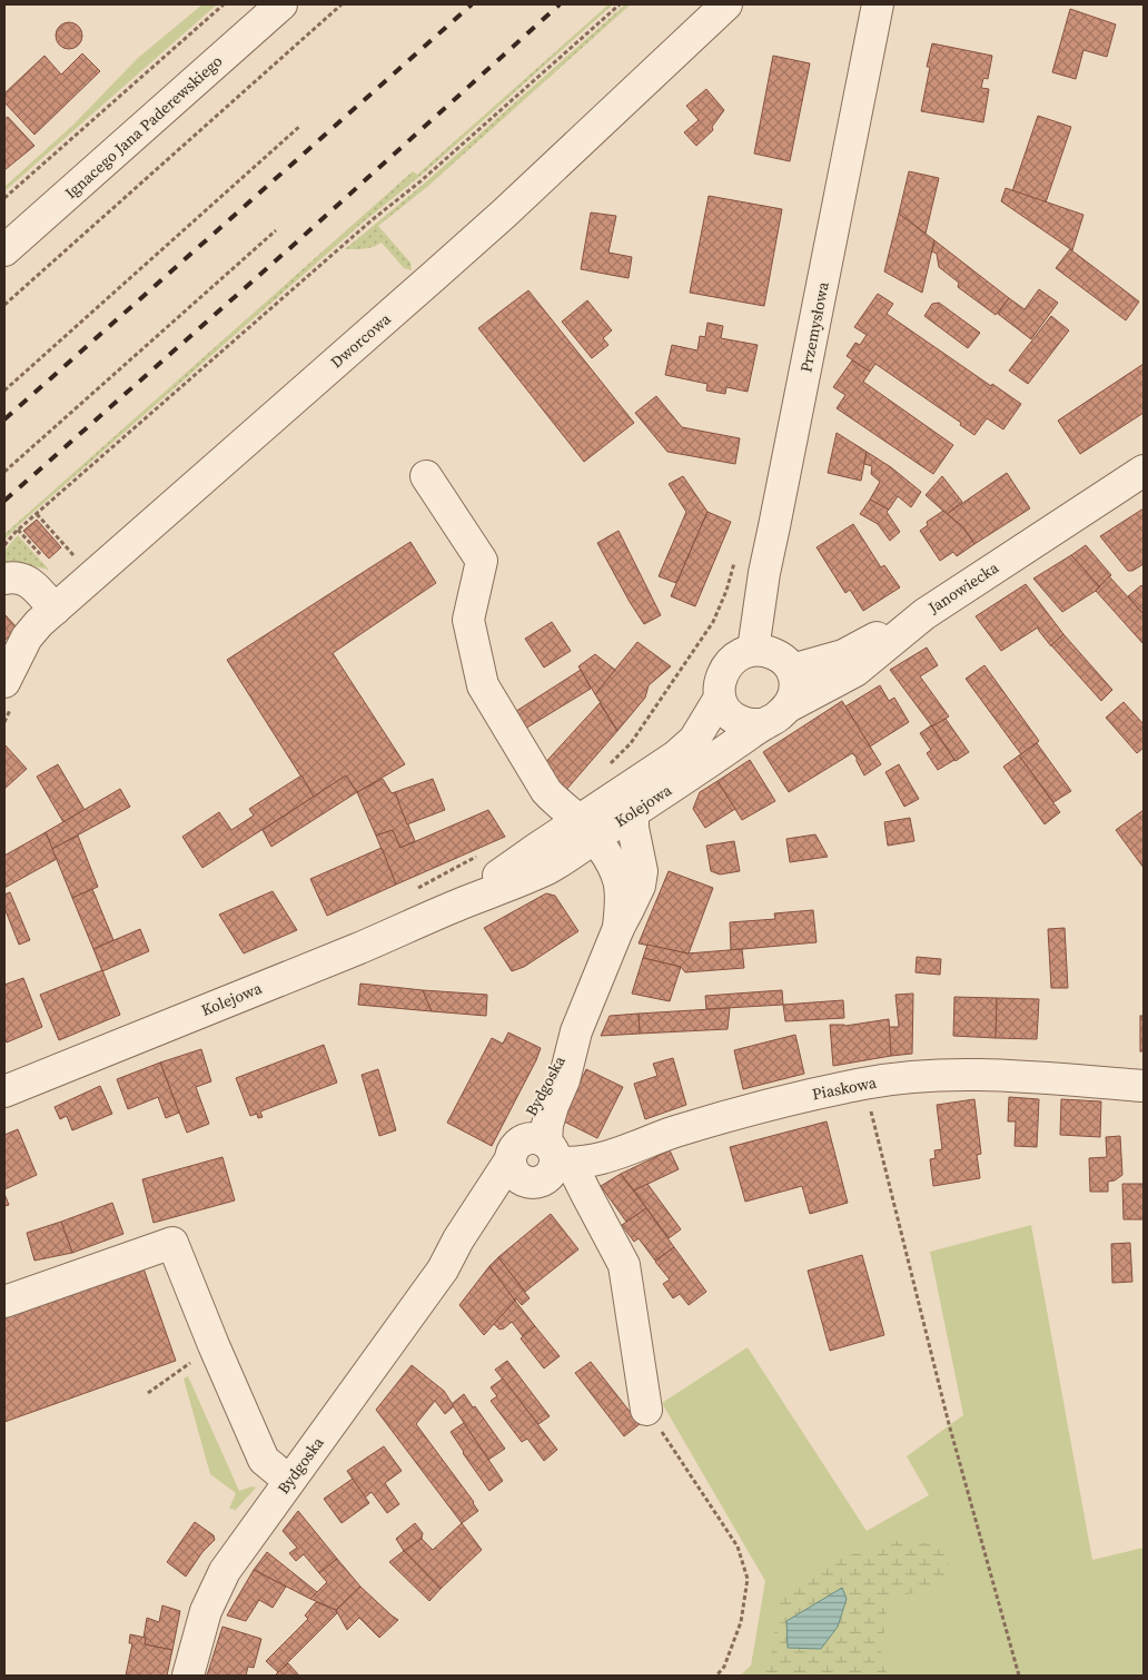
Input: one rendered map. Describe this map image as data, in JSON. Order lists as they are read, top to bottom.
{
  "streets": {
    "street": [
      "Ignacego Jana Paderewskiego",
      "Przemysłowa",
      "Dworcowa",
      "Janowiecka",
      "Kolejowa",
      "Bydgoska",
      "Piaskowa"
    ]
  },
  "crossings": [
    ["Przemysłowa", "Janowiecka"],
    ["Przemysłowa", "Kolejowa"],
    ["Janowiecka", "Kolejowa"],
    ["Kolejowa", "Bydgoska"],
    ["Bydgoska", "Piaskowa"]
  ]
}
